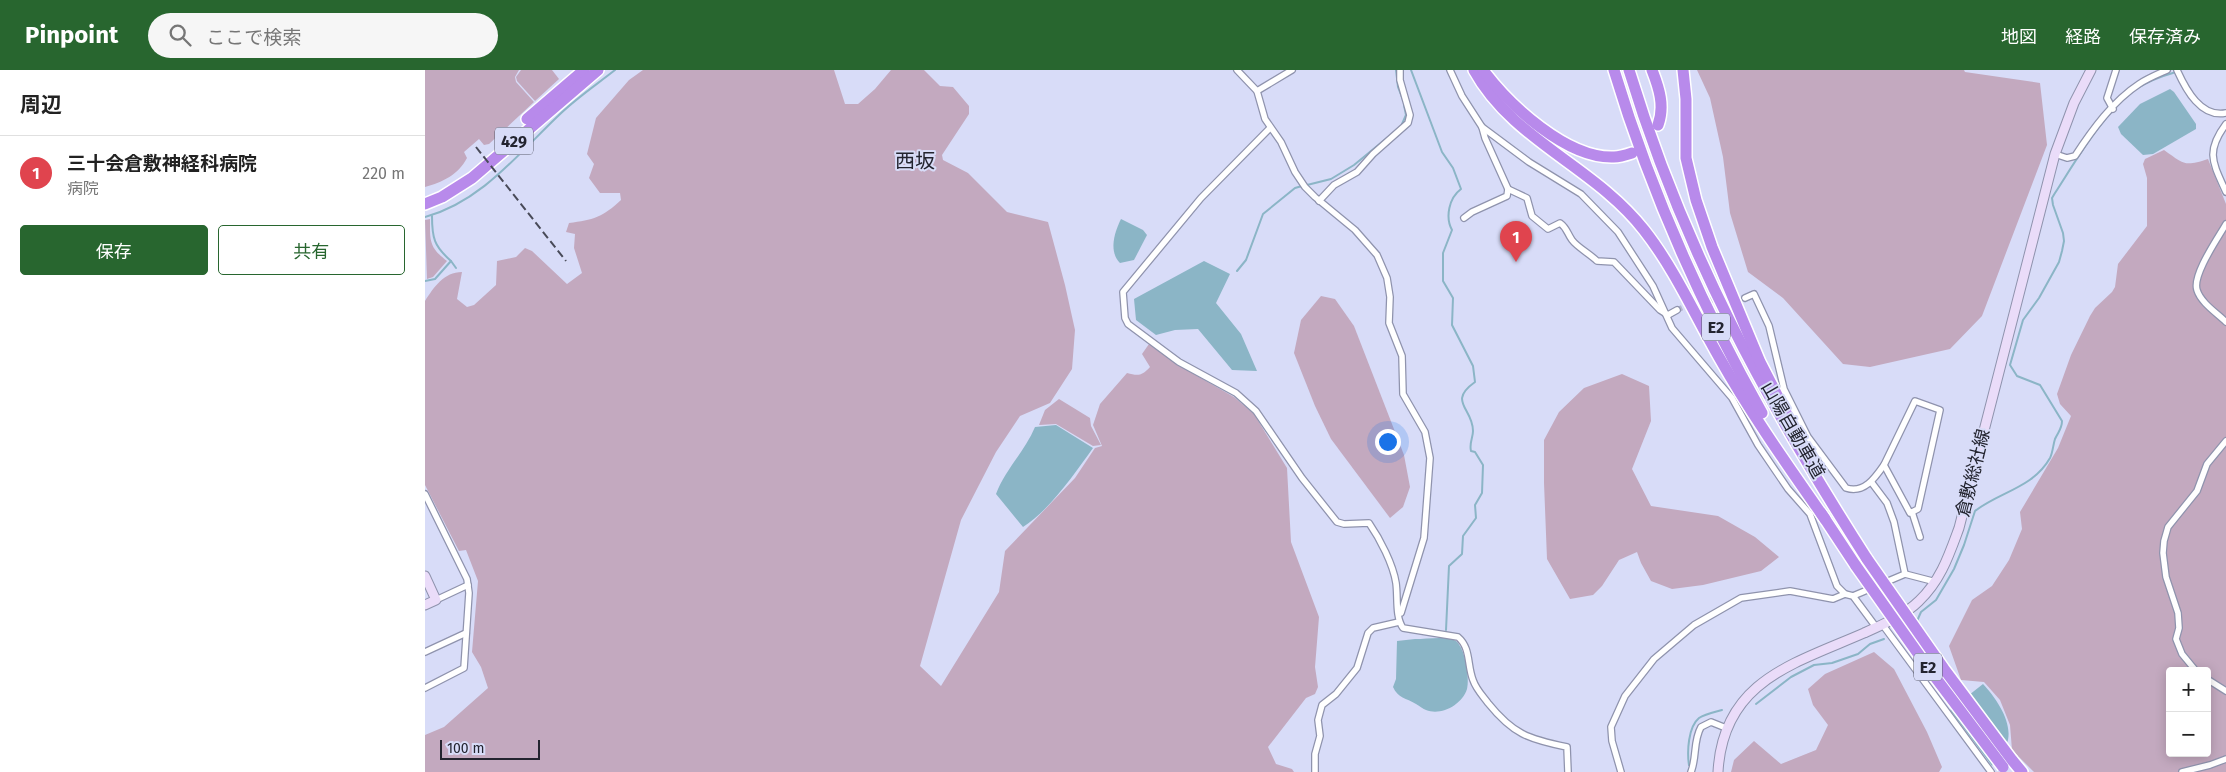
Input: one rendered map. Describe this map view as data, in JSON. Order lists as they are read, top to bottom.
{
  "streets": {
    "highway": ["429", "E2", "山陽自動車道"],
    "main road": ["倉敷総社線"]
  },
  "districts": ["西坂"],
  "scale_bar": "100 m",
  "page": {
    "header": "Pinpoint",
    "search": "ここで検索",
    "nav": ["地図", "経路", "保存済み"],
    "heading": "周辺",
    "list": [
      {
        "mark": "1",
        "name": "三十会倉敷神経科病院",
        "note": "病院",
        "value": "220 m"
      }
    ],
    "buttons": ["保存", "共有"],
    "pins": "1",
    "map_buttons": ["+", "−"],
    "scale": "100 m"
  }
}
